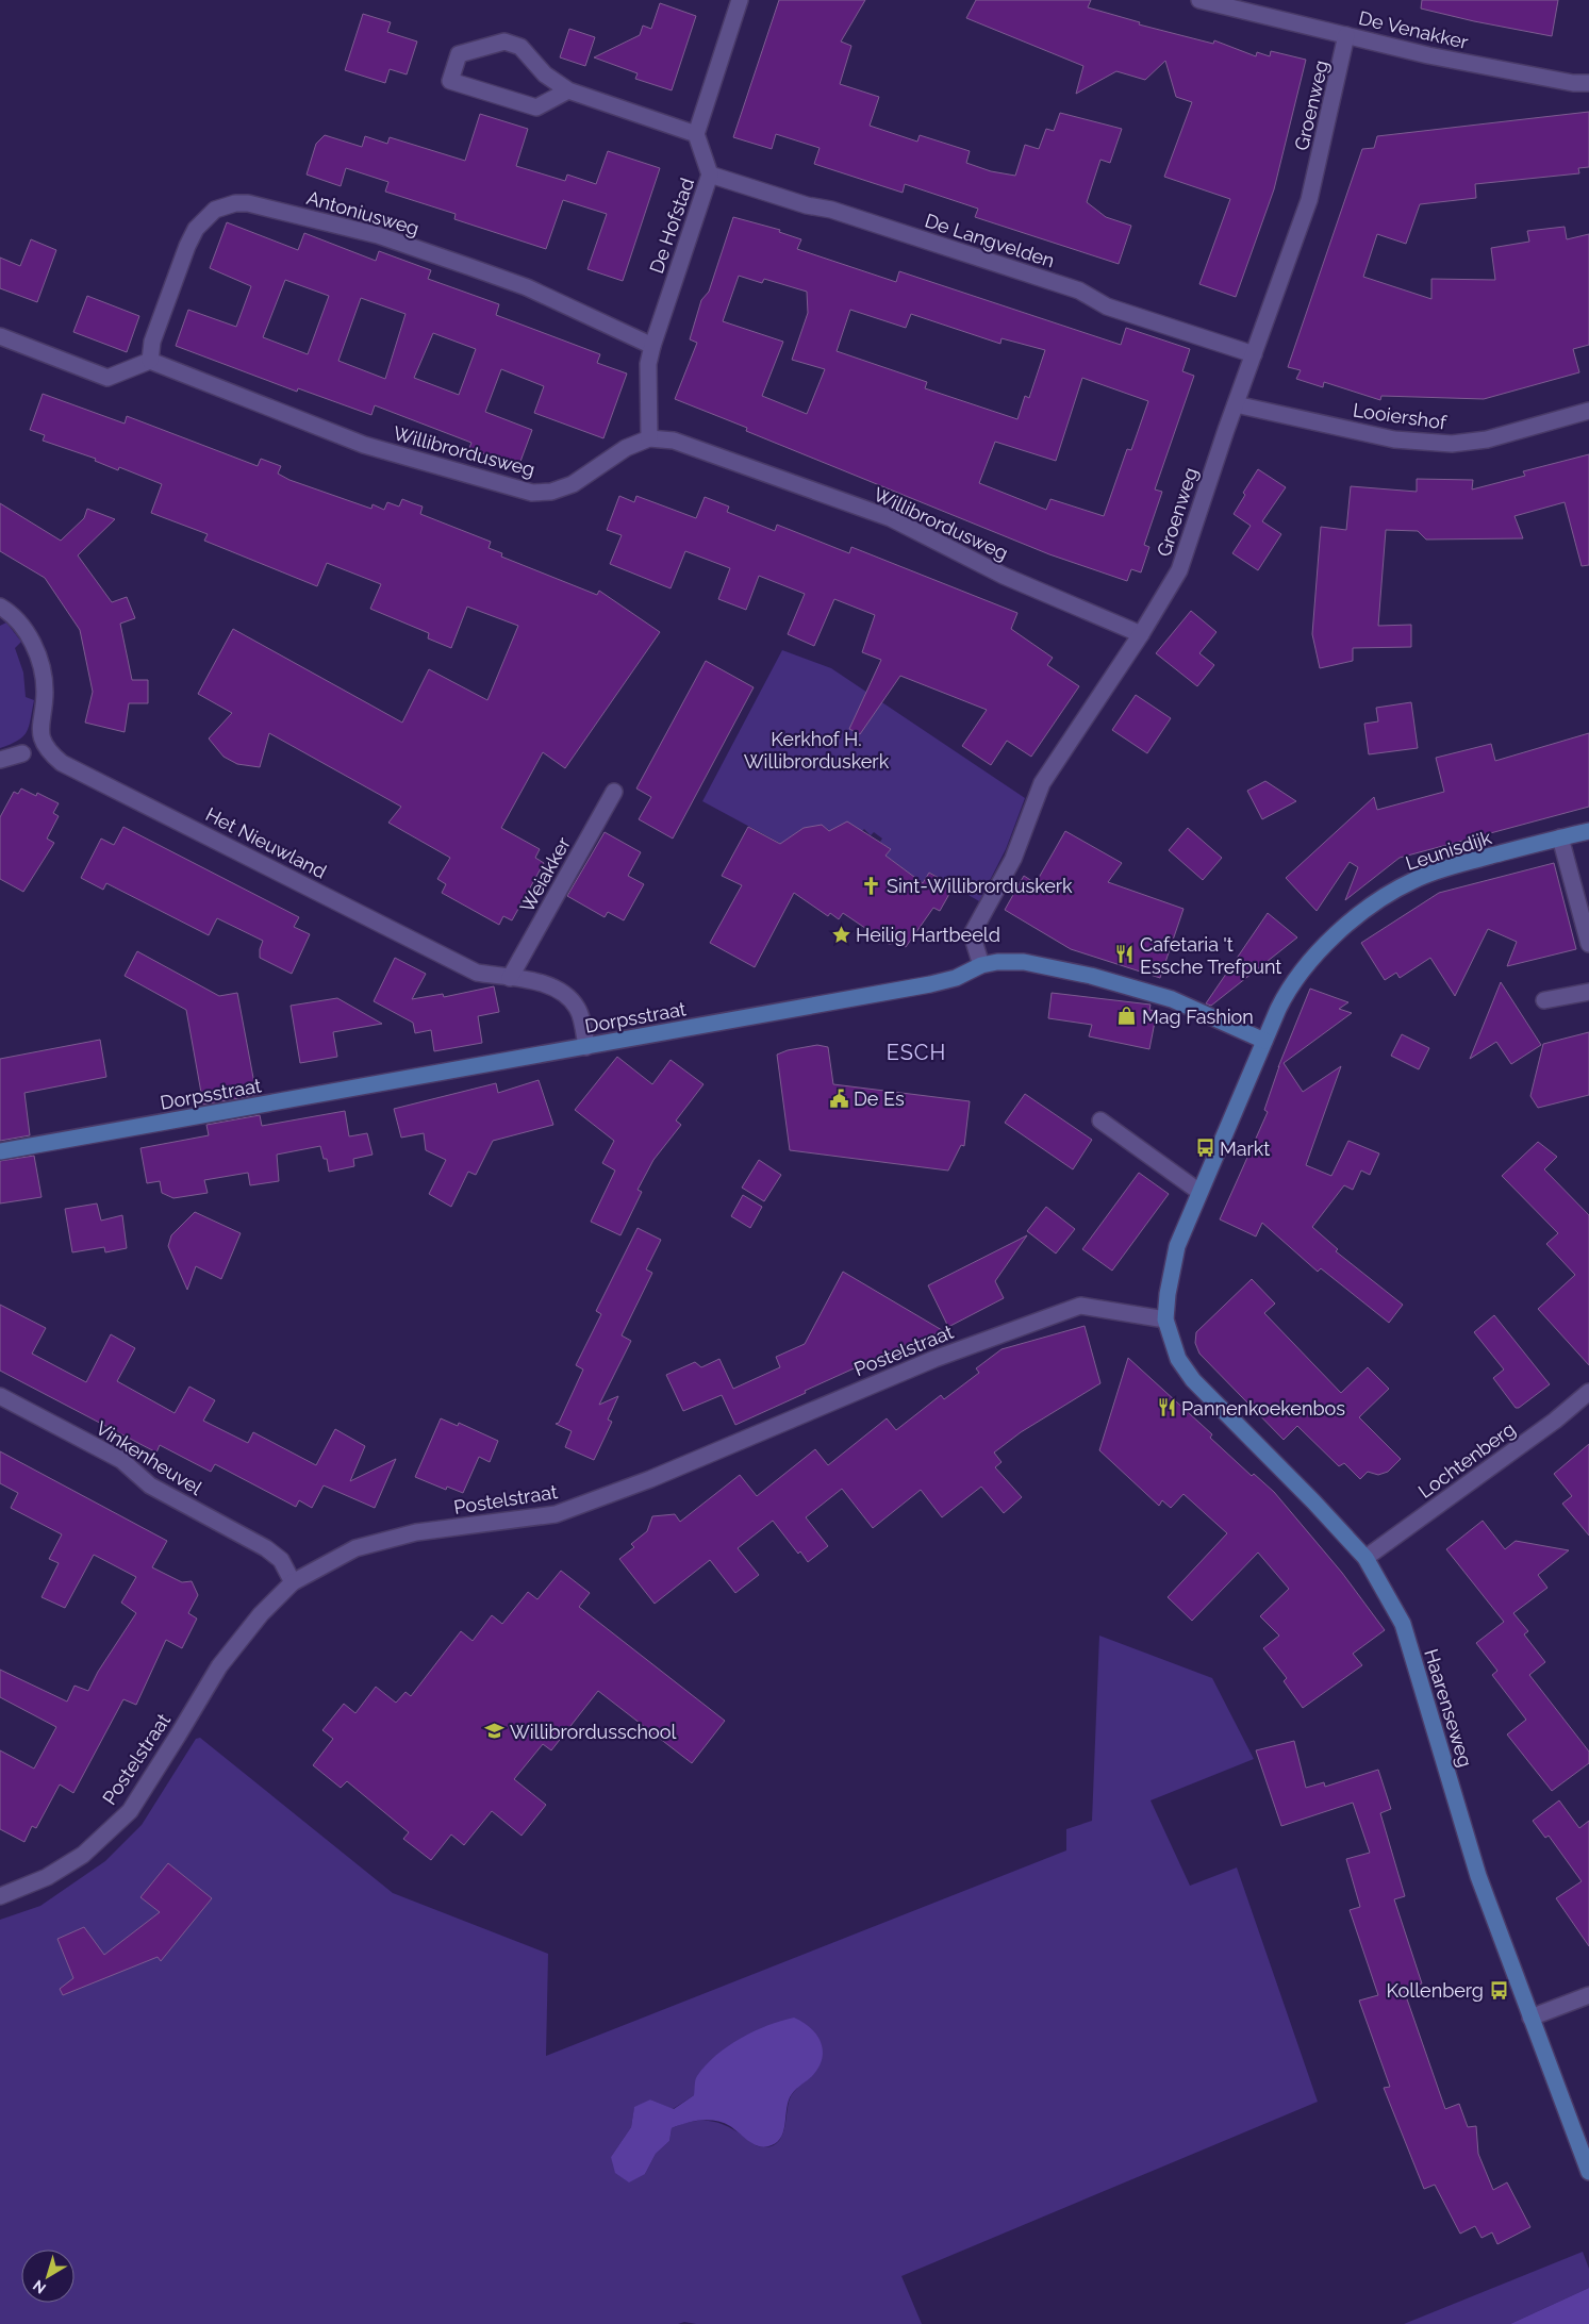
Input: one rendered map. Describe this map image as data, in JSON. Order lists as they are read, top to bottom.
{
  "streets": {
    "street": [
      "De Venakker",
      "Groenweg",
      "Antoniusweg",
      "De Hofstad",
      "De Langvelden",
      "Looiershof",
      "Willibrordusweg",
      "Het Nieuwland",
      "Leunisdijk",
      "Weiakker",
      "Dorpsstraat",
      "Postelstraat",
      "Vinkenheuvel",
      "Lochtenberg",
      "Haarenseweg"
    ]
  },
  "crossings": [
    ["De Venakker", "Groenweg"],
    ["Groenweg", "De Langvelden"],
    ["Groenweg", "Looiershof"],
    ["Groenweg", "Willibrordusweg"],
    ["Groenweg", "Dorpsstraat"],
    ["Antoniusweg", "De Hofstad"],
    ["Antoniusweg", "Willibrordusweg"],
    ["De Hofstad", "De Langvelden"],
    ["De Hofstad", "Willibrordusweg"],
    ["Het Nieuwland", "Weiakker"],
    ["Het Nieuwland", "Dorpsstraat"],
    ["Leunisdijk", "Dorpsstraat"],
    ["Postelstraat", "Vinkenheuvel"],
    ["Postelstraat", "Haarenseweg"],
    ["Lochtenberg", "Haarenseweg"]
  ],
  "districts": ["ESCH"],
  "parks": ["Kerkhof H. Willibrorduskerk"],
  "places": {
    "church": ["Sint-Willibrorduskerk"],
    "place": ["Heilig Hartbeeld"],
    "restaurant": ["Cafetaria 't Essche Trefpunt", "Pannenkoekenbos"],
    "shop": ["Mag Fashion"],
    "public building": ["De Es"],
    "bus stop": ["Markt", "Kollenberg"],
    "school or university": ["Willibrordusschool"]
  },
  "north": "bottom left"
}
